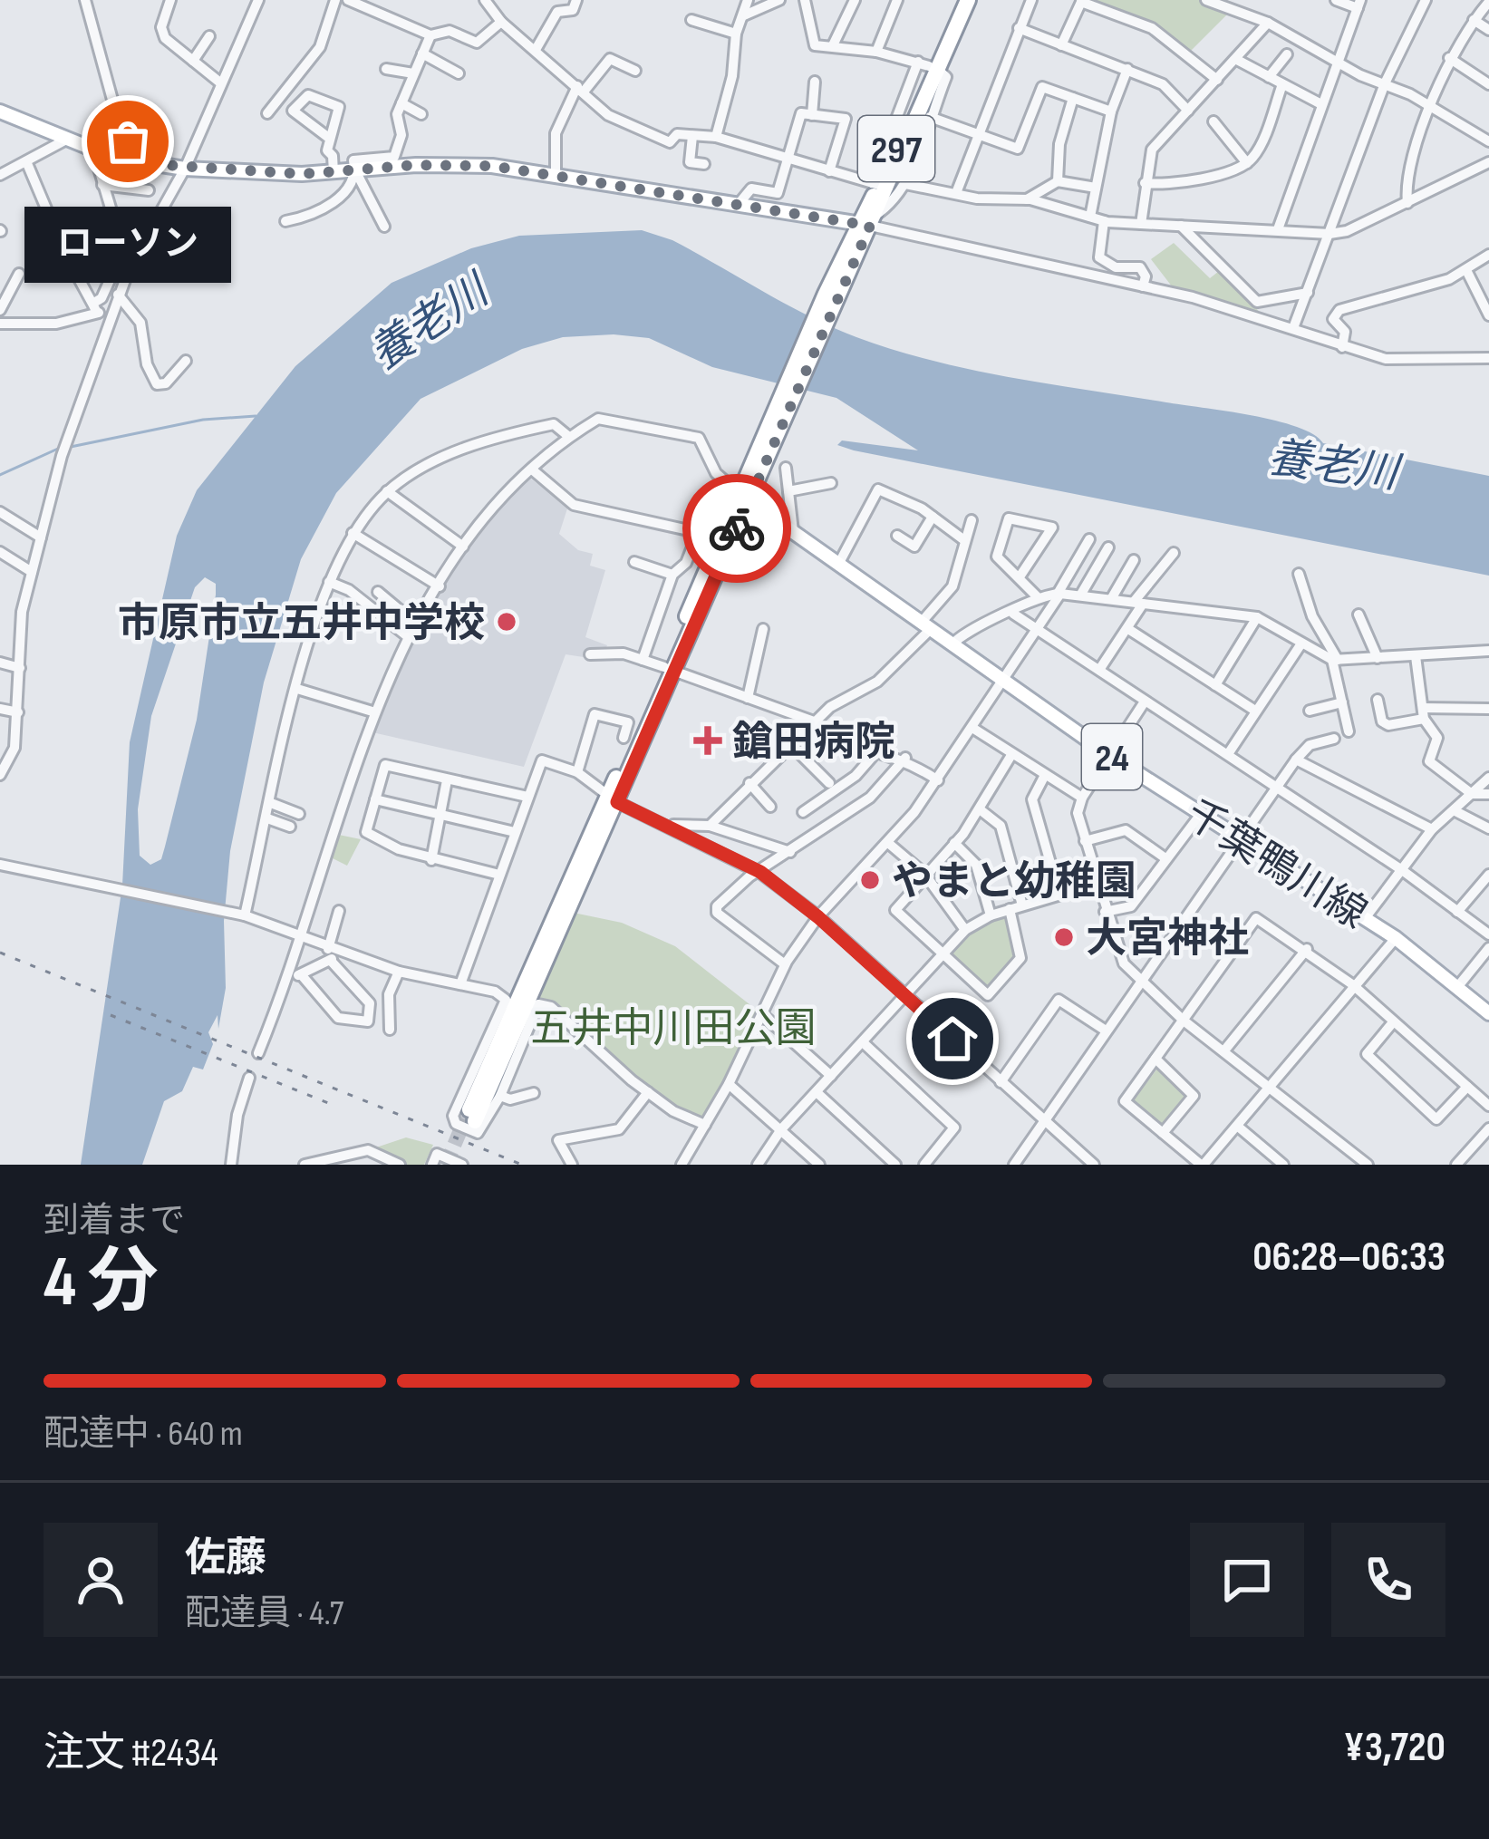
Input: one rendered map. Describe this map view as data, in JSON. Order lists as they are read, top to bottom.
{
  "streets": {
    "highway": ["297"],
    "main road": ["24", "千葉鴨川線"]
  },
  "crossings": [
    ["297", "千葉鴨川線"]
  ],
  "water": ["養老川"],
  "parks": ["五井中川田公園"],
  "places": {
    "other": [
      "ローソン",
      "市原市立五井中学校",
      "やまと幼稚園",
      "大宮神社"
    ],
    "health": ["鎗田病院"]
  },
  "page": {
    "bubble": "ローソン",
    "heading": ["4 分", "到着まで", "06:28–06:33"],
    "panel": [
      "佐藤",
      "配達員 · 4.7",
      "注文 #2434",
      "¥3,720"
    ],
    "bar": "配達中 · 640 m"
  }
}
